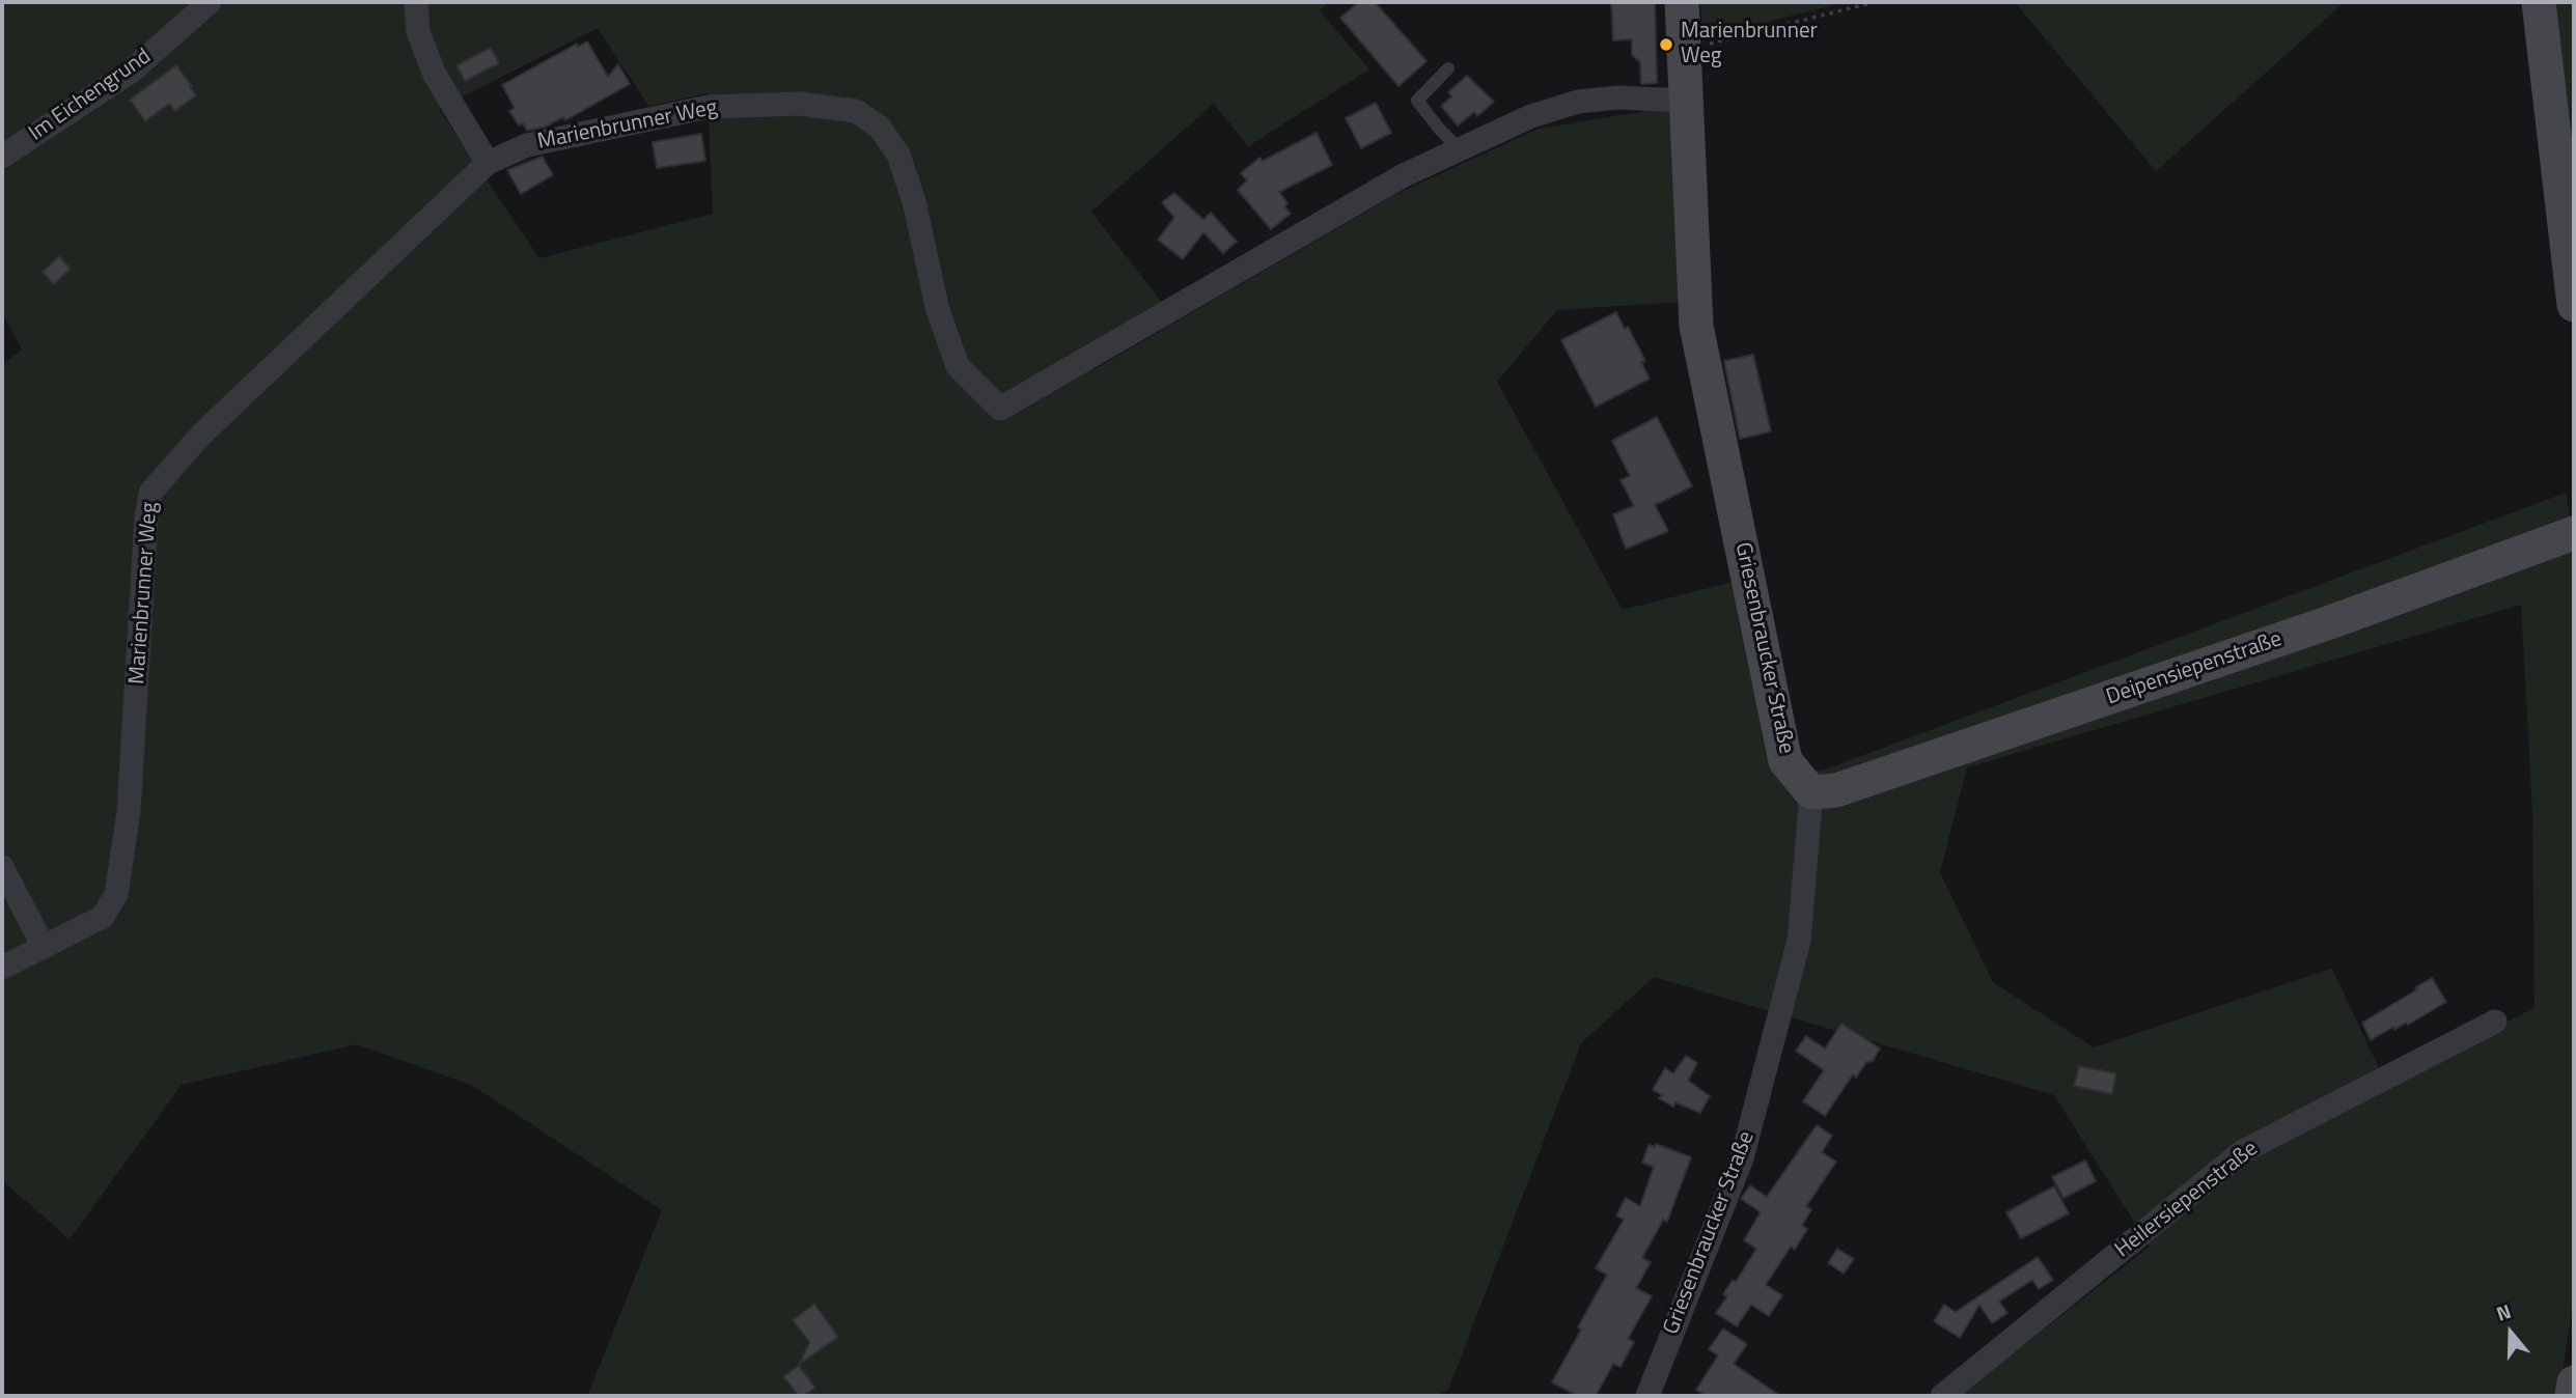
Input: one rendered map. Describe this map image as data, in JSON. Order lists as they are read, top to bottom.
{
  "streets": {
    "street": [
      "Im Eichengrund",
      "Marienbrunner Weg",
      "Griesenbraucker Straße",
      "Deipensiepenstraße",
      "Heilersiepenstraße"
    ]
  },
  "crossings": [
    ["Marienbrunner Weg", "Griesenbraucker Straße"],
    ["Griesenbraucker Straße", "Deipensiepenstraße"]
  ],
  "places": ["Marienbrunner Weg"],
  "north": "top"
}
